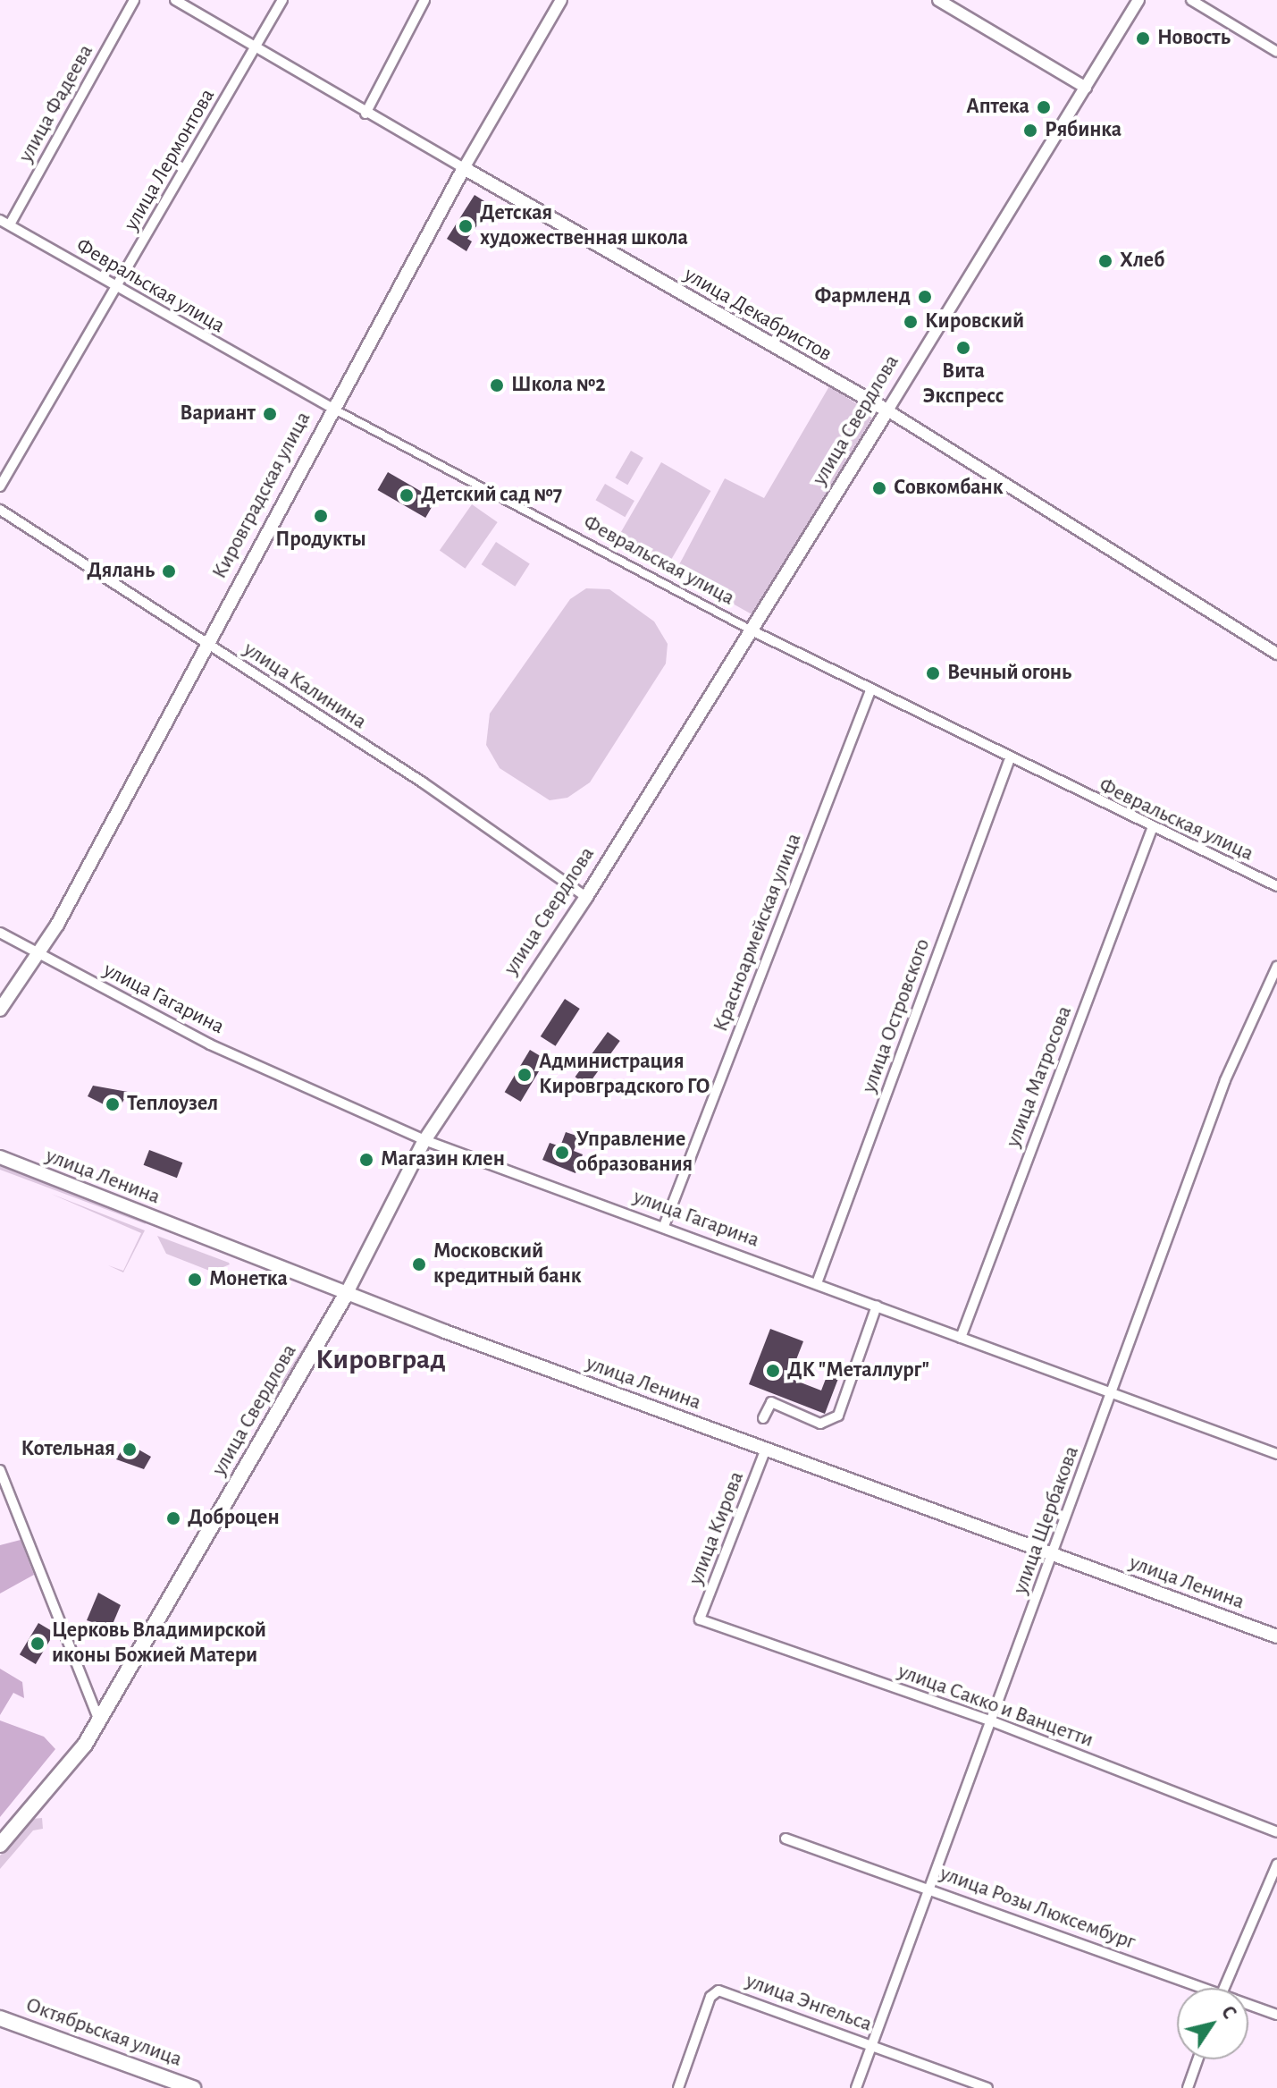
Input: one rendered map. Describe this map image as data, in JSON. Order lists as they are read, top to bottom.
{
  "streets": {
    "main road": [
      "улица Декабристов",
      "улица Свердлова",
      "Кировградская улица",
      "улица Ленина",
      "Октябрьская улица"
    ],
    "street": [
      "улица Фадеева",
      "улица Лермонтова",
      "Февральская улица",
      "улица Калинина",
      "Красноармейская улица",
      "улица Гагарина",
      "улица Островского",
      "улица Матросова",
      "улица Щербакова",
      "улица Кирова",
      "улица Сакко и Ванцетти",
      "улица Розы Люксембург",
      "улица Энгельса"
    ]
  },
  "crossings": [
    ["улица Фадеева", "Февральская улица"],
    ["улица Лермонтова", "Февральская улица"],
    ["улица Лермонтова", "улица Декабристов"],
    ["Февральская улица", "улица Свердлова"],
    ["Февральская улица", "Кировградская улица"],
    ["Февральская улица", "Красноармейская улица"],
    ["Февральская улица", "улица Островского"],
    ["Февральская улица", "улица Матросова"],
    ["улица Декабристов", "улица Свердлова"],
    ["улица Декабристов", "Кировградская улица"],
    ["улица Свердлова", "улица Калинина"],
    ["улица Свердлова", "улица Гагарина"],
    ["улица Свердлова", "улица Ленина"],
    ["Кировградская улица", "улица Калинина"],
    ["Кировградская улица", "улица Гагарина"],
    ["Красноармейская улица", "улица Гагарина"],
    ["улица Гагарина", "улица Островского"],
    ["улица Гагарина", "улица Матросова"],
    ["улица Гагарина", "улица Щербакова"],
    ["улица Ленина", "улица Щербакова"],
    ["улица Ленина", "улица Кирова"],
    ["улица Щербакова", "улица Сакко и Ванцетти"],
    ["улица Щербакова", "улица Розы Люксембург"],
    ["улица Щербакова", "улица Энгельса"],
    ["улица Кирова", "улица Сакко и Ванцетти"]
  ],
  "districts": ["Кировград"],
  "places": [
    "Новость",
    "Аптека",
    "Рябинка",
    "Детская художественная школа",
    "Хлеб",
    "Фармленд",
    "Кировский",
    "Вита Экспресс",
    "Школа №2",
    "Вариант",
    "Совкомбанк",
    "Детский сад №7",
    "Продукты",
    "Дялань",
    "Вечный огонь",
    "Администрация Кировградского ГО",
    "Теплоузел",
    "Управление образования",
    "Магазин клен",
    "Московский кредитный банк",
    "Монетка",
    "ДК \"Металлург\"",
    "Котельная",
    "Доброцен",
    "Церковь Владимирской иконы Божией Матери"
  ],
  "north": "top right"
}
